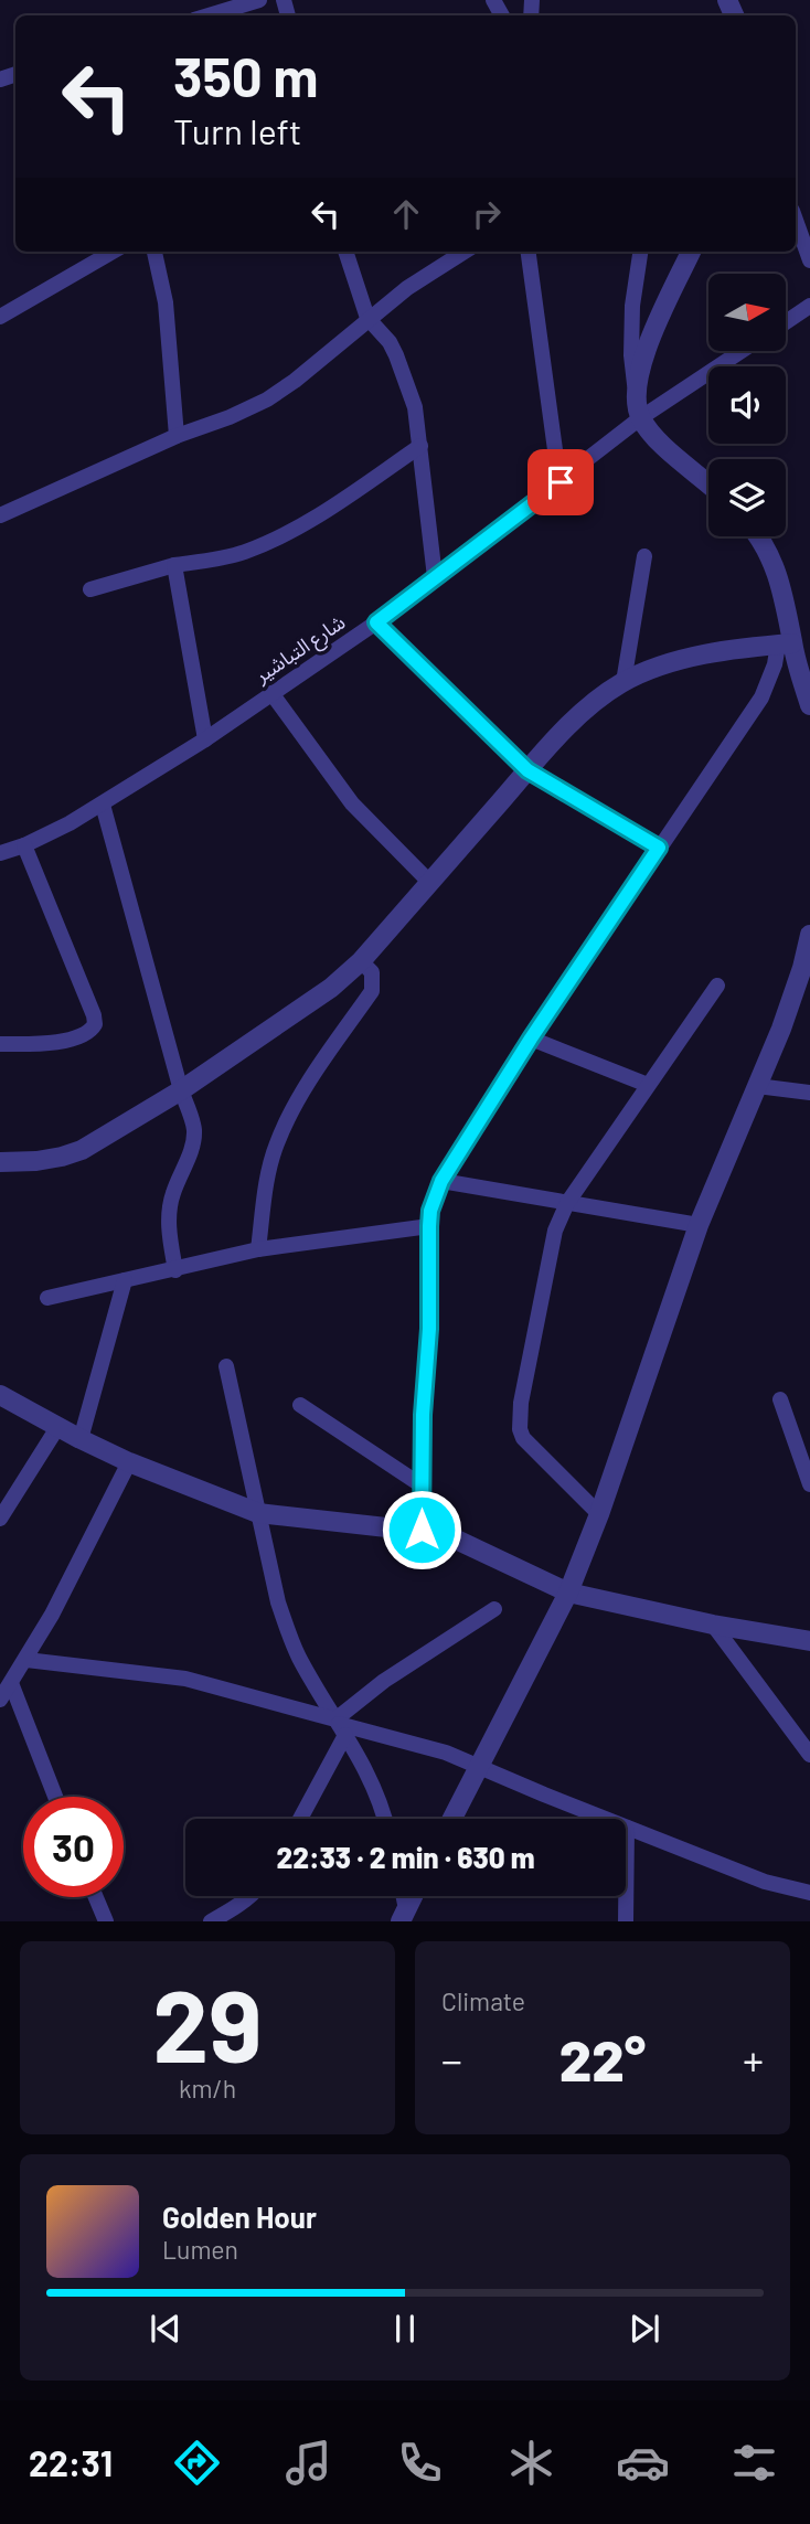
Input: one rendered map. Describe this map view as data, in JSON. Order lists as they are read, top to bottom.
{
  "streets": {
    "street": ["شارع التباشير"]
  },
  "north": "right",
  "page": {
    "turn": ["350 m", "Turn left"],
    "limit": "30",
    "trip": "22:33 · 2 min · 630 m",
    "tile": [
      ["29", "km/h"],
      "Climate"
    ],
    "heat": ["−", "22°", "+"],
    "song": ["Golden Hour", "Lumen"],
    "tabs": "22:31"
  }
}
